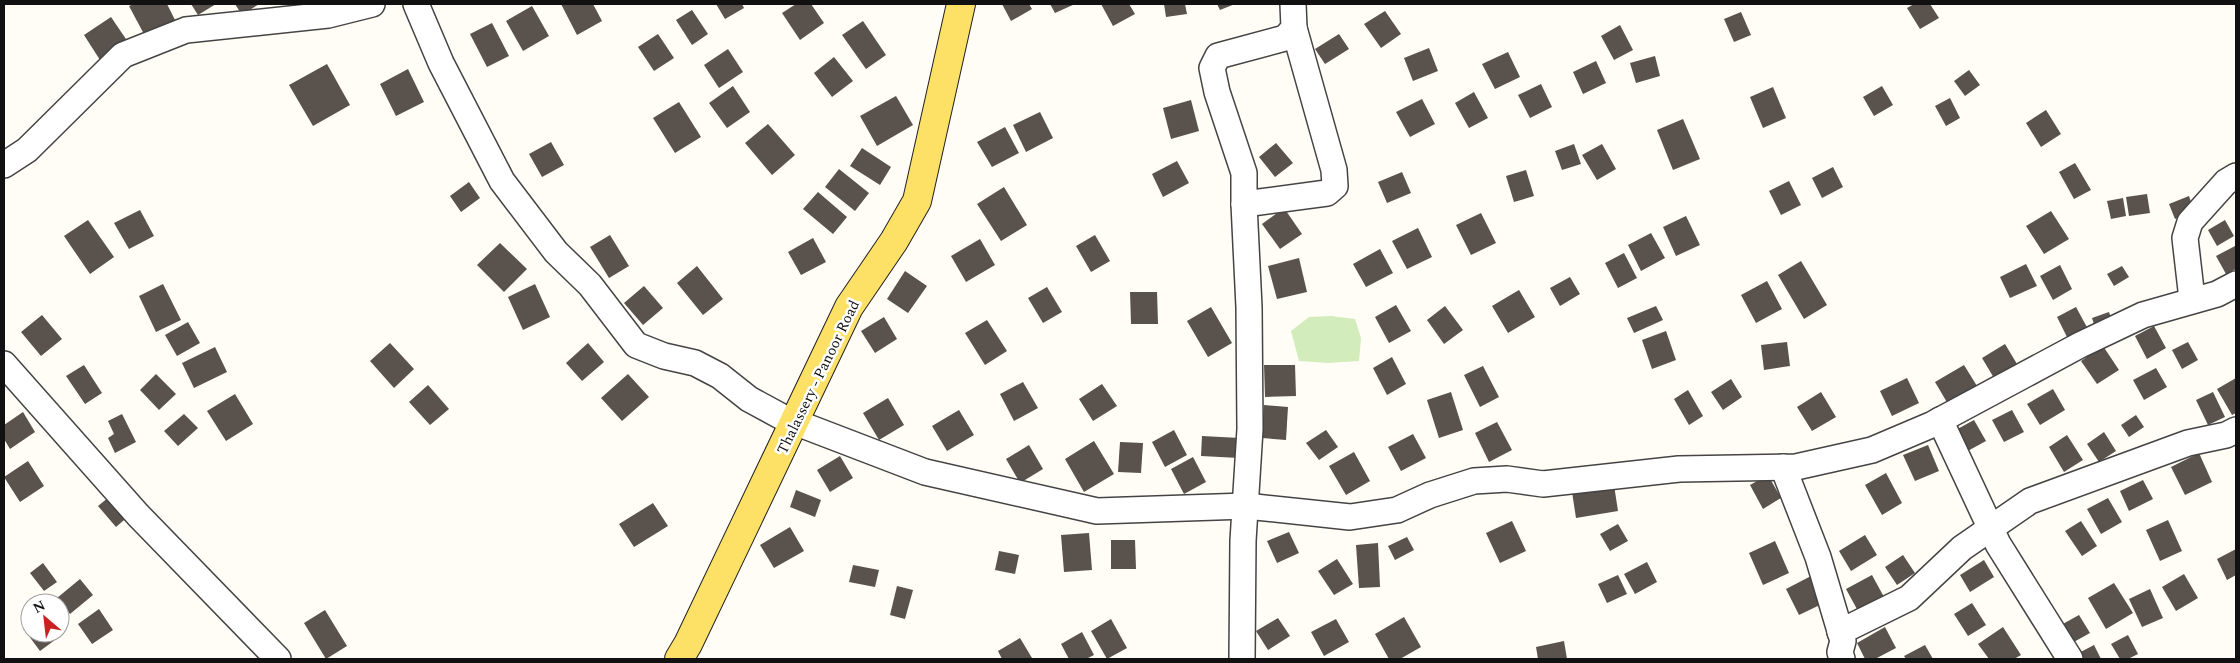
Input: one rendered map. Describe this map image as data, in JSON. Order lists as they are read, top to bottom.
{
  "streets": {
    "main road": ["Thalassery - Panoor Road"]
  },
  "north": "top left"
}
